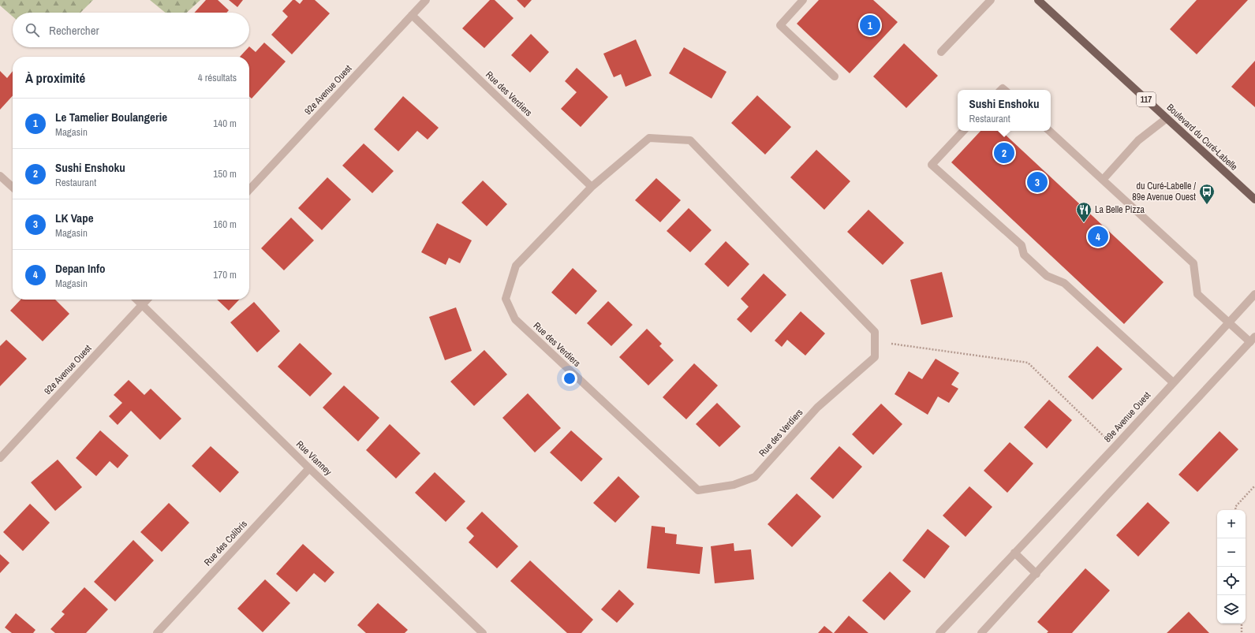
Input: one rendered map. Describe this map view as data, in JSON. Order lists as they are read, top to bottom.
{
  "streets": {
    "main road": ["117", "Boulevard du Curé-Labelle"],
    "street": [
      "92e Avenue Ouest",
      "Rue des Verdiers",
      "89e Avenue Ouest",
      "Rue Vianney",
      "Rue des Colibris"
    ]
  },
  "crossings": [
    ["92e Avenue Ouest", "Rue des Verdiers"],
    ["92e Avenue Ouest", "Rue Vianney"],
    ["Rue Vianney", "Rue des Colibris"]
  ],
  "places": {
    "bus stop": ["du Curé-Labelle / 89e Avenue Ouest"],
    "restaurant": ["La Belle Pizza"]
  },
  "page": {
    "search": "Rechercher",
    "pins": [
      "1",
      "2",
      "3",
      "4"
    ],
    "heading": ["À proximité", "4 résultats"],
    "popup": ["Sushi Enshoku", "Restaurant"],
    "list": [
      {
        "mark": "1",
        "name": "Le Tamelier Boulangerie",
        "note": "Magasin",
        "value": "140 m"
      },
      {
        "mark": "2",
        "name": "Sushi Enshoku",
        "note": "Restaurant",
        "value": "150 m"
      },
      {
        "mark": "3",
        "name": "LK Vape",
        "note": "Magasin",
        "value": "160 m"
      },
      {
        "mark": "4",
        "name": "Depan Info",
        "note": "Magasin",
        "value": "170 m"
      }
    ],
    "map_buttons": ["+", "−"]
  }
}
